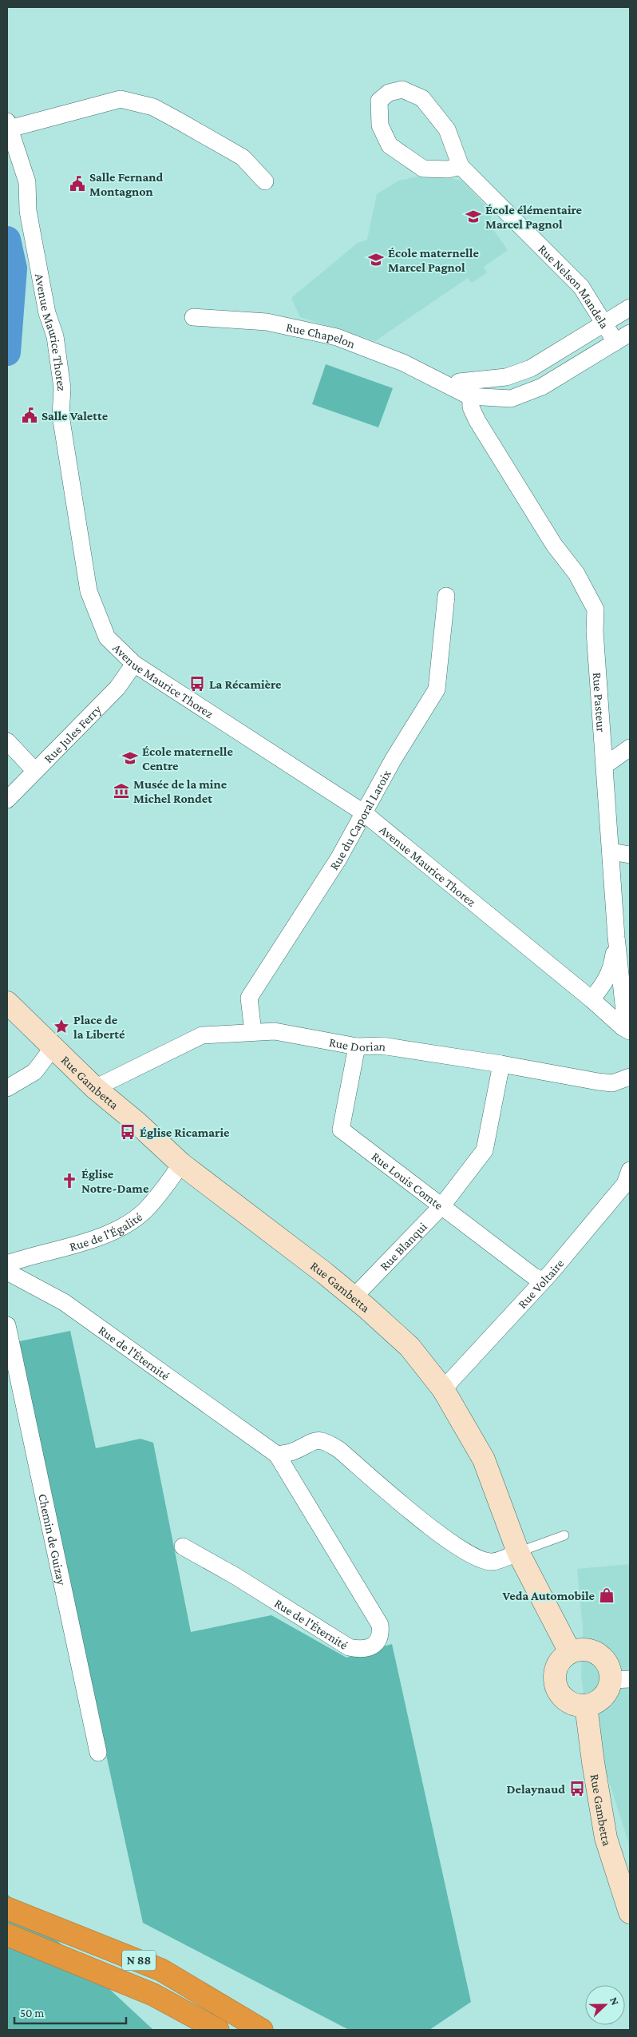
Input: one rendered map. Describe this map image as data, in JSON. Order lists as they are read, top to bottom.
{
  "streets": {
    "highway": ["N 88"],
    "main road": ["Rue Gambetta"],
    "street": [
      "Rue Nelson Mandela",
      "Avenue Maurice Thorez",
      "Rue Chapelon",
      "Rue Pasteur",
      "Rue Jules Ferry",
      "Rue du Caporal Laroix",
      "Rue Dorian",
      "Rue Louis Comte",
      "Rue de l'Égalité",
      "Rue Blanqui",
      "Rue Voltaire",
      "Rue de l'Éternité",
      "Chemin de Guizay"
    ]
  },
  "crossings": [
    ["Avenue Maurice Thorez", "Rue Pasteur"],
    ["Avenue Maurice Thorez", "Rue Jules Ferry"],
    ["Avenue Maurice Thorez", "Rue du Caporal Laroix"],
    ["Rue Chapelon", "Rue Pasteur"],
    ["Rue du Caporal Laroix", "Rue Dorian"],
    ["Rue Dorian", "Rue Gambetta"],
    ["Rue Dorian", "Rue Louis Comte"],
    ["Rue Dorian", "Rue Blanqui"],
    ["Rue Gambetta", "Rue de l'Égalité"],
    ["Rue Gambetta", "Rue Blanqui"],
    ["Rue Gambetta", "Rue Voltaire"],
    ["Rue Louis Comte", "Rue Blanqui"],
    ["Rue Louis Comte", "Rue Voltaire"]
  ],
  "places": {
    "public building": ["Salle Fernand Montagnon", "Salle Valette"],
    "school or university": ["École élémentaire Marcel Pagnol", "École maternelle Marcel Pagnol", "École maternelle Centre"],
    "bus stop": ["La Récamière", "Église Ricamarie", "Delaynaud"],
    "museum": ["Musée de la mine Michel Rondet"],
    "place": ["Place de la Liberté"],
    "church": ["Église Notre-Dame"],
    "shop": ["Veda Automobile"]
  },
  "scale_bar": "50 m",
  "north": "right"
}
